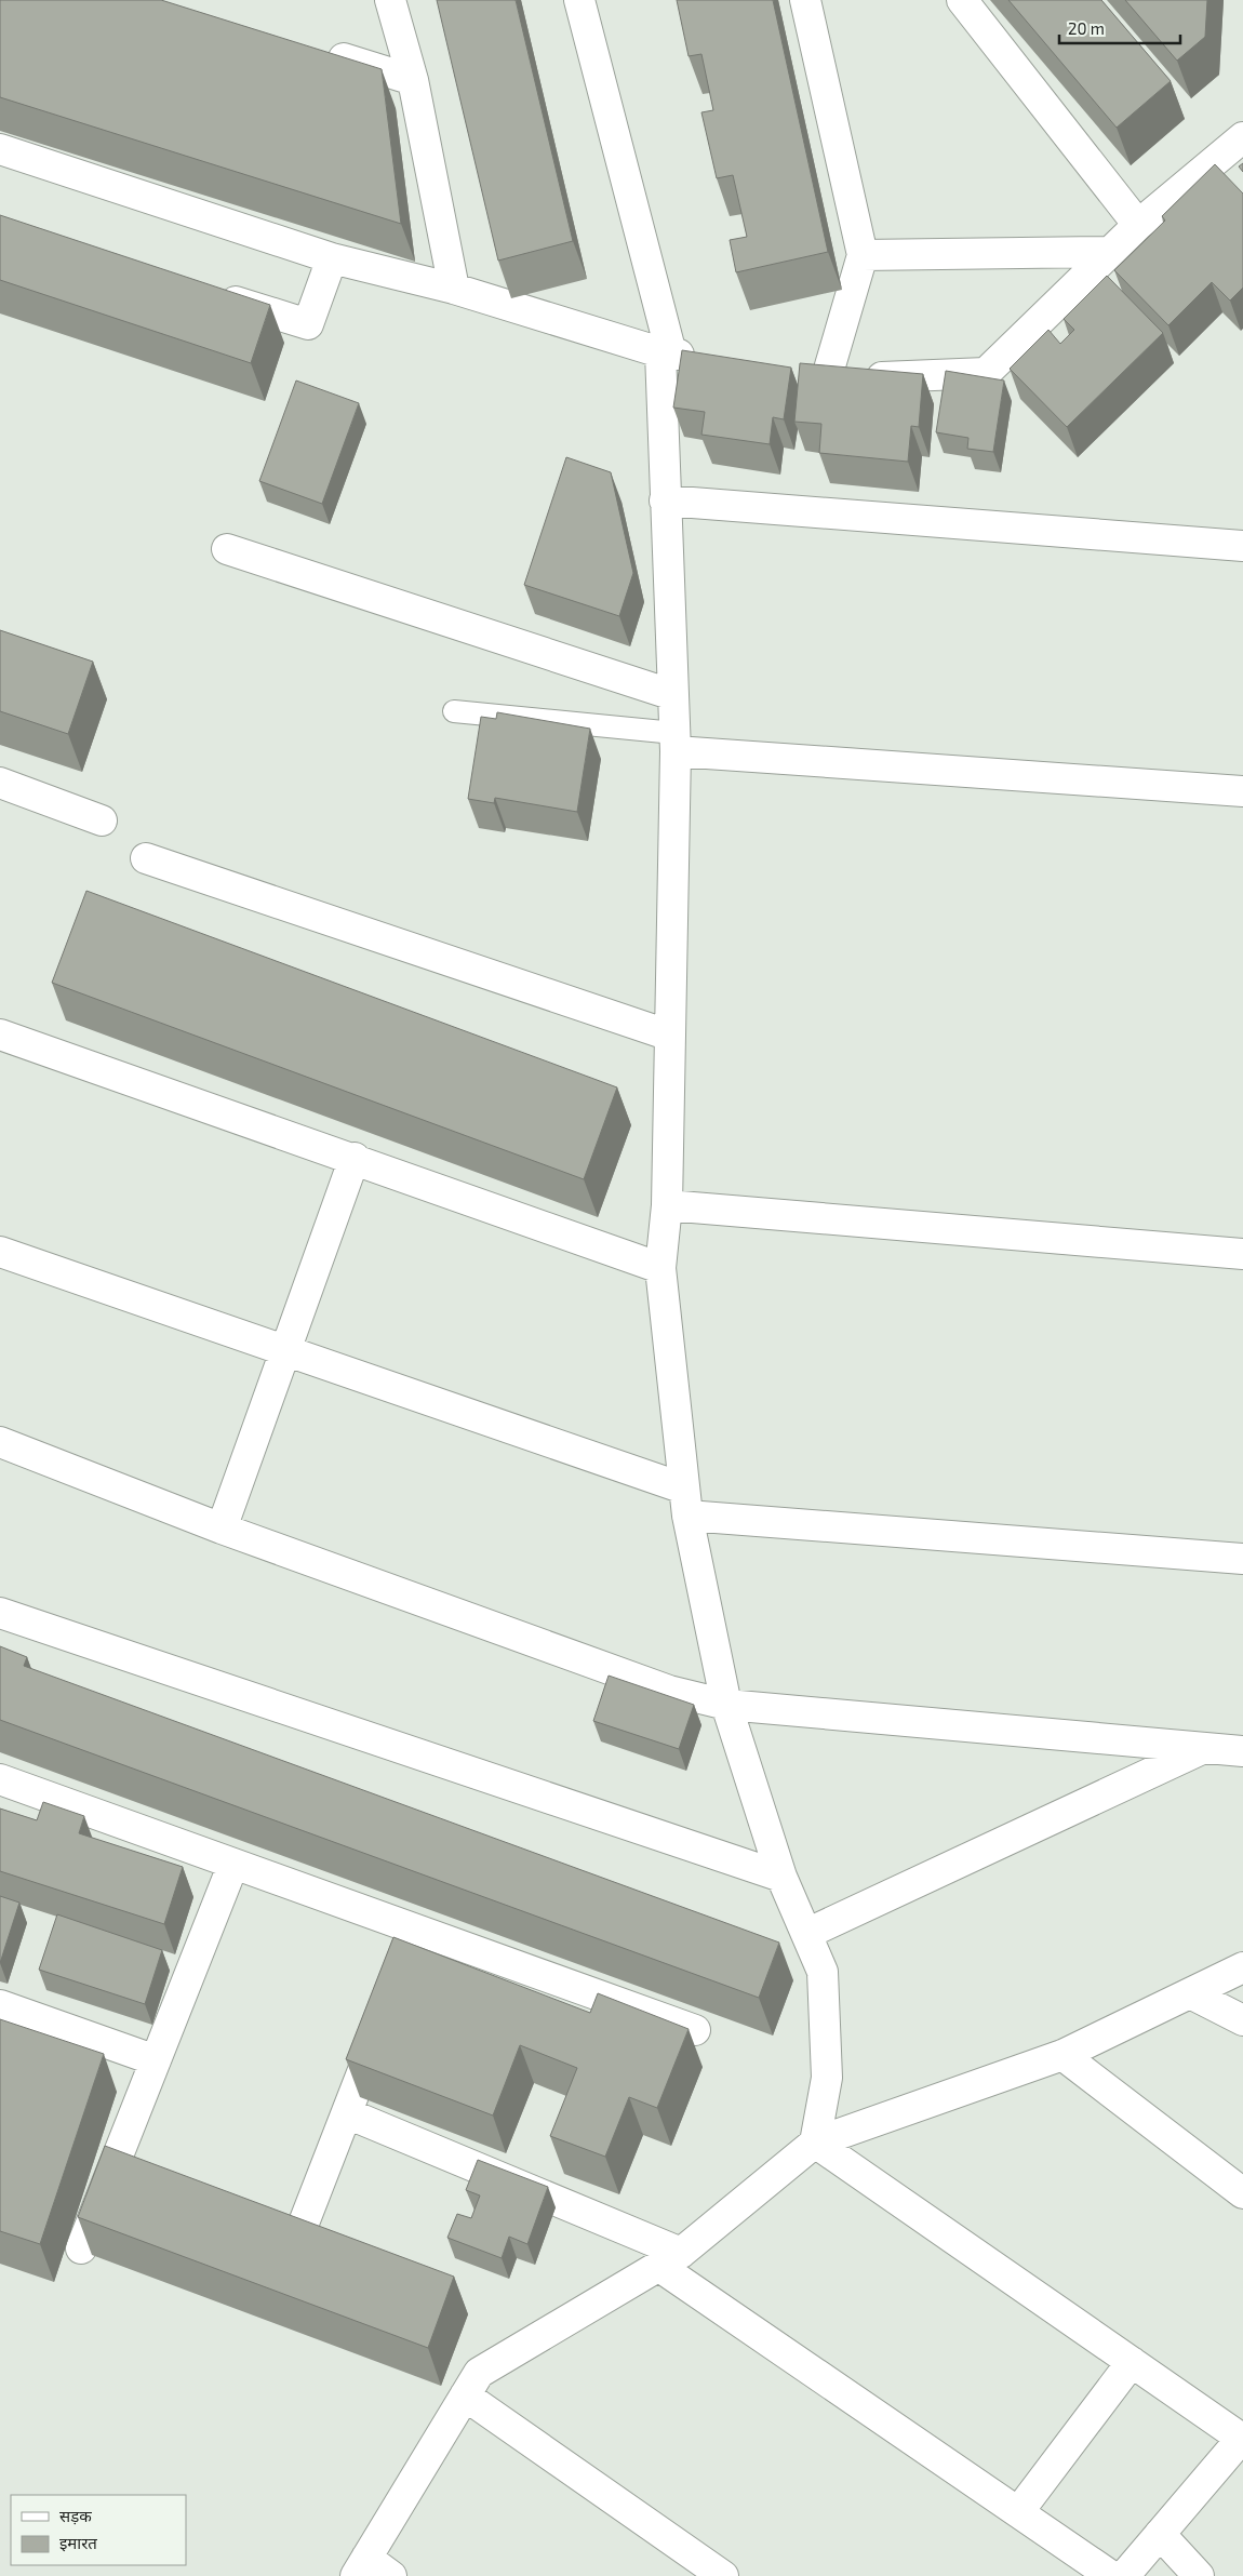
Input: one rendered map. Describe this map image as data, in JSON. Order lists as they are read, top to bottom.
{
  "legend": ["सड़क", "इमारत"],
  "scale_bar": "20 m"
}
